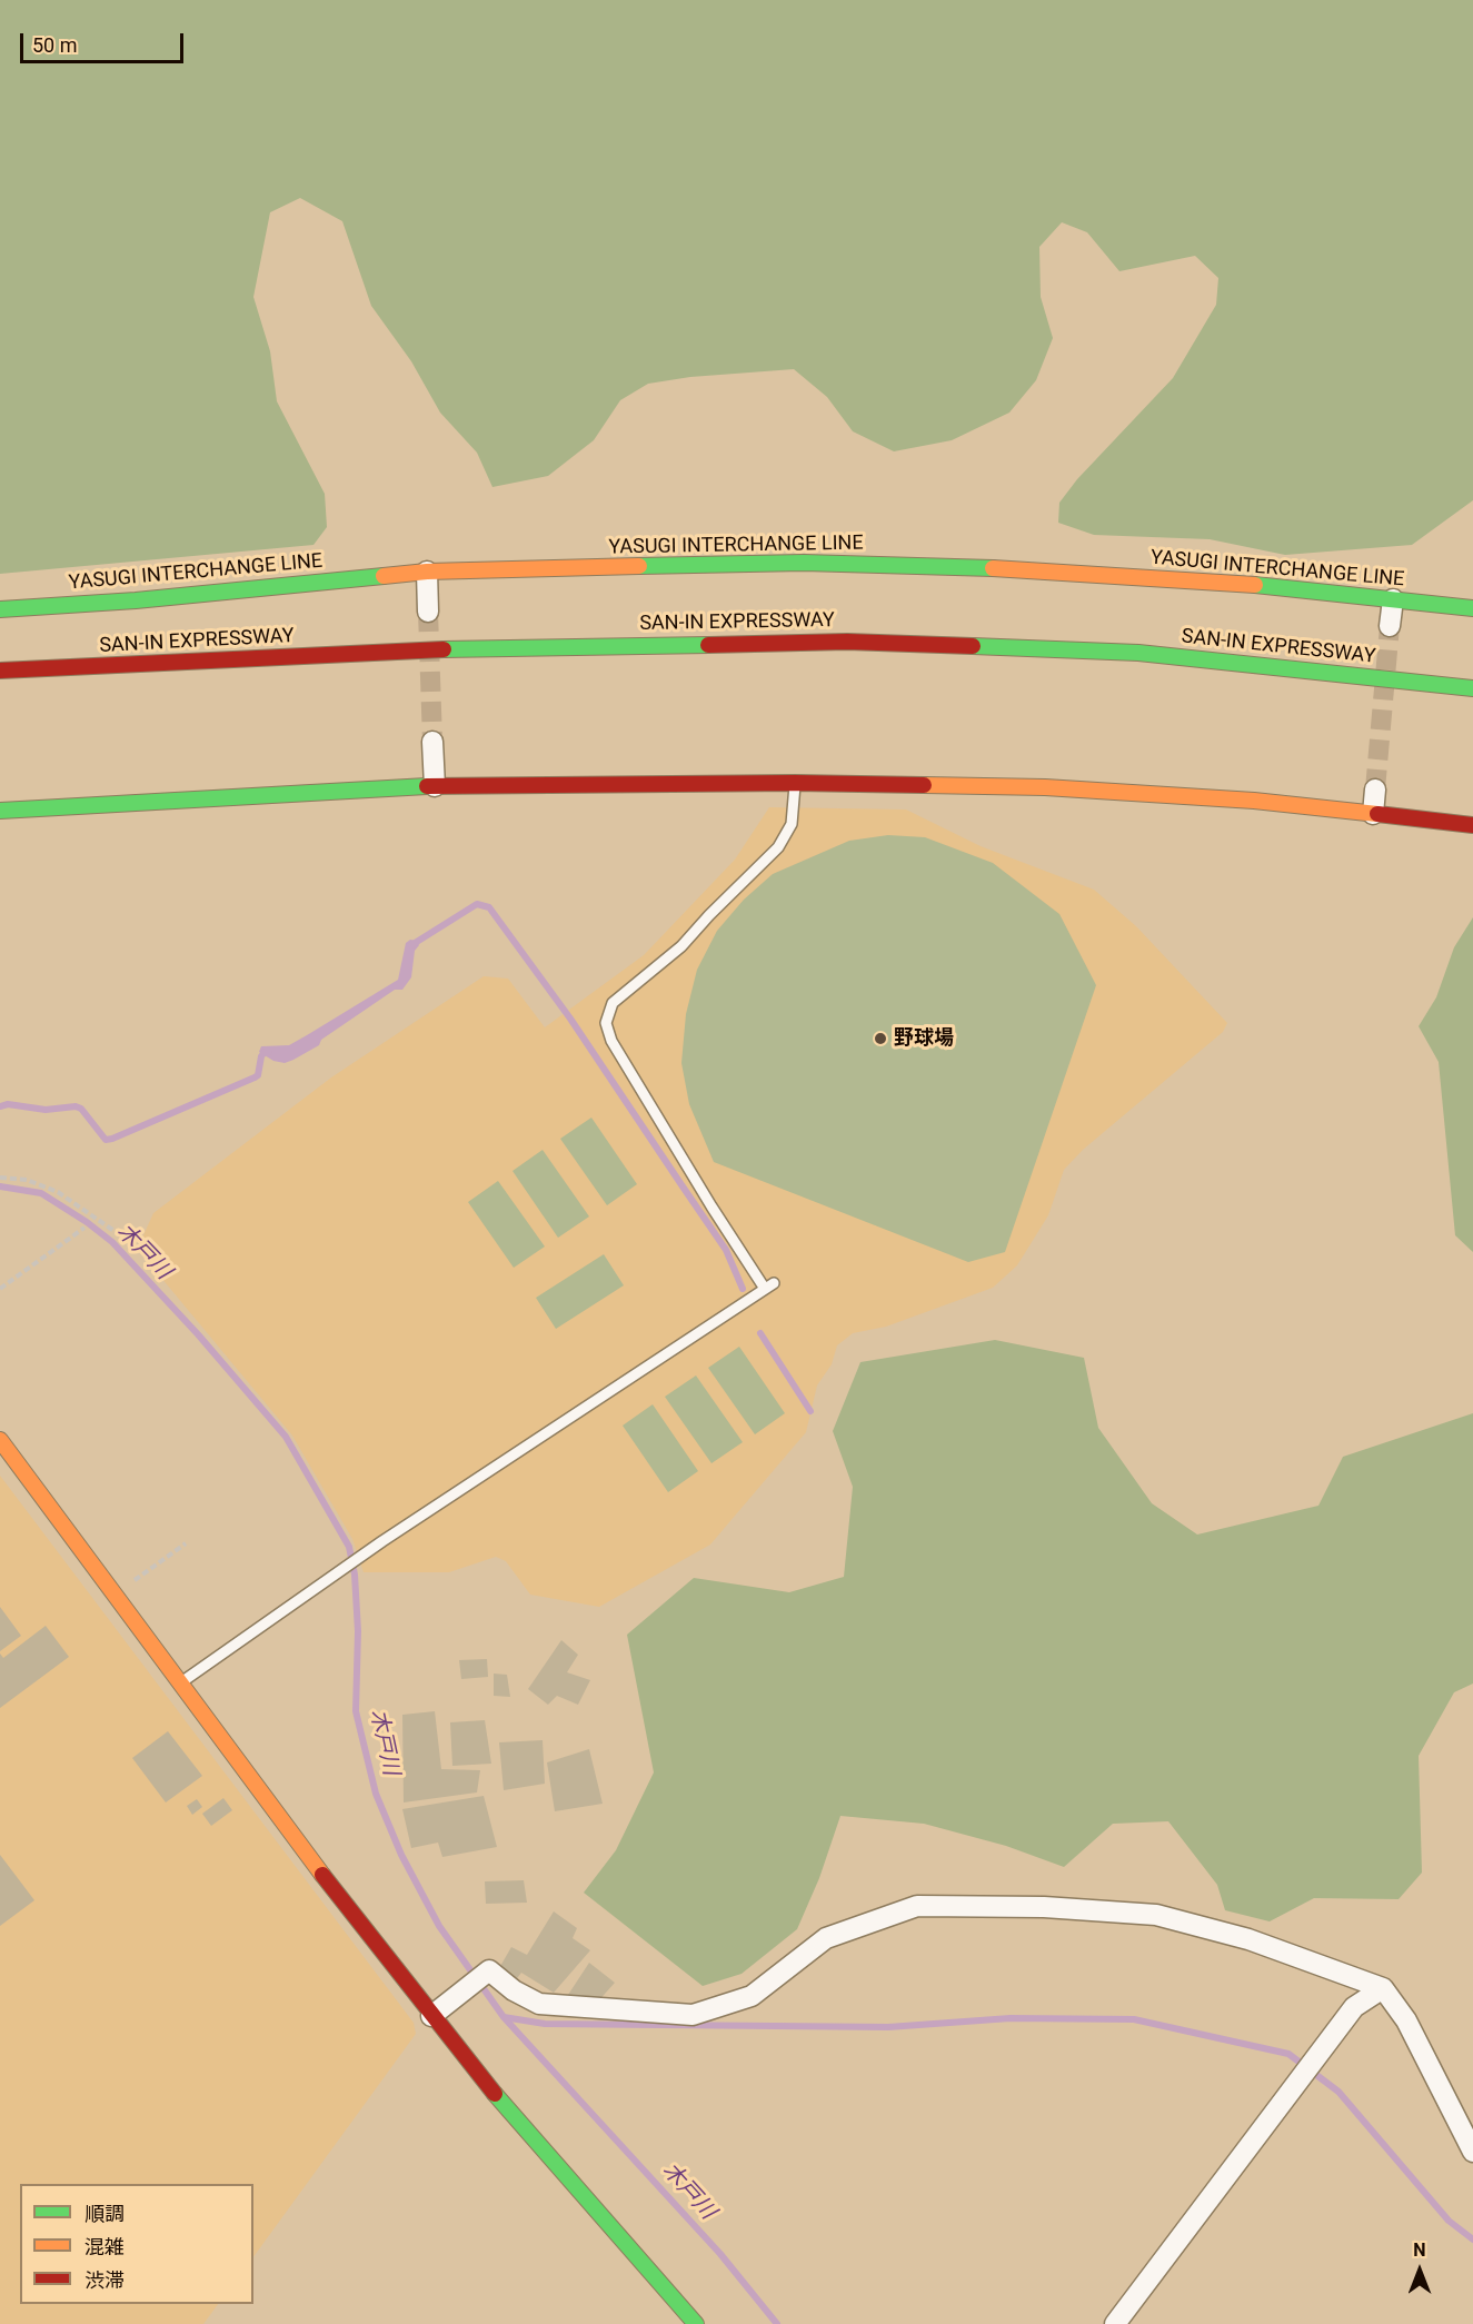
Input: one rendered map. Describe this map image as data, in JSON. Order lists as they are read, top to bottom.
{
  "streets": {
    "main road": ["YASUGI INTERCHANGE LINE", "SAN-IN EXPRESSWAY"]
  },
  "water": ["木戸川"],
  "places": ["野球場"],
  "legend": ["順調", "混雑", "渋滞"],
  "scale_bar": "50 m",
  "north": "top"
}
